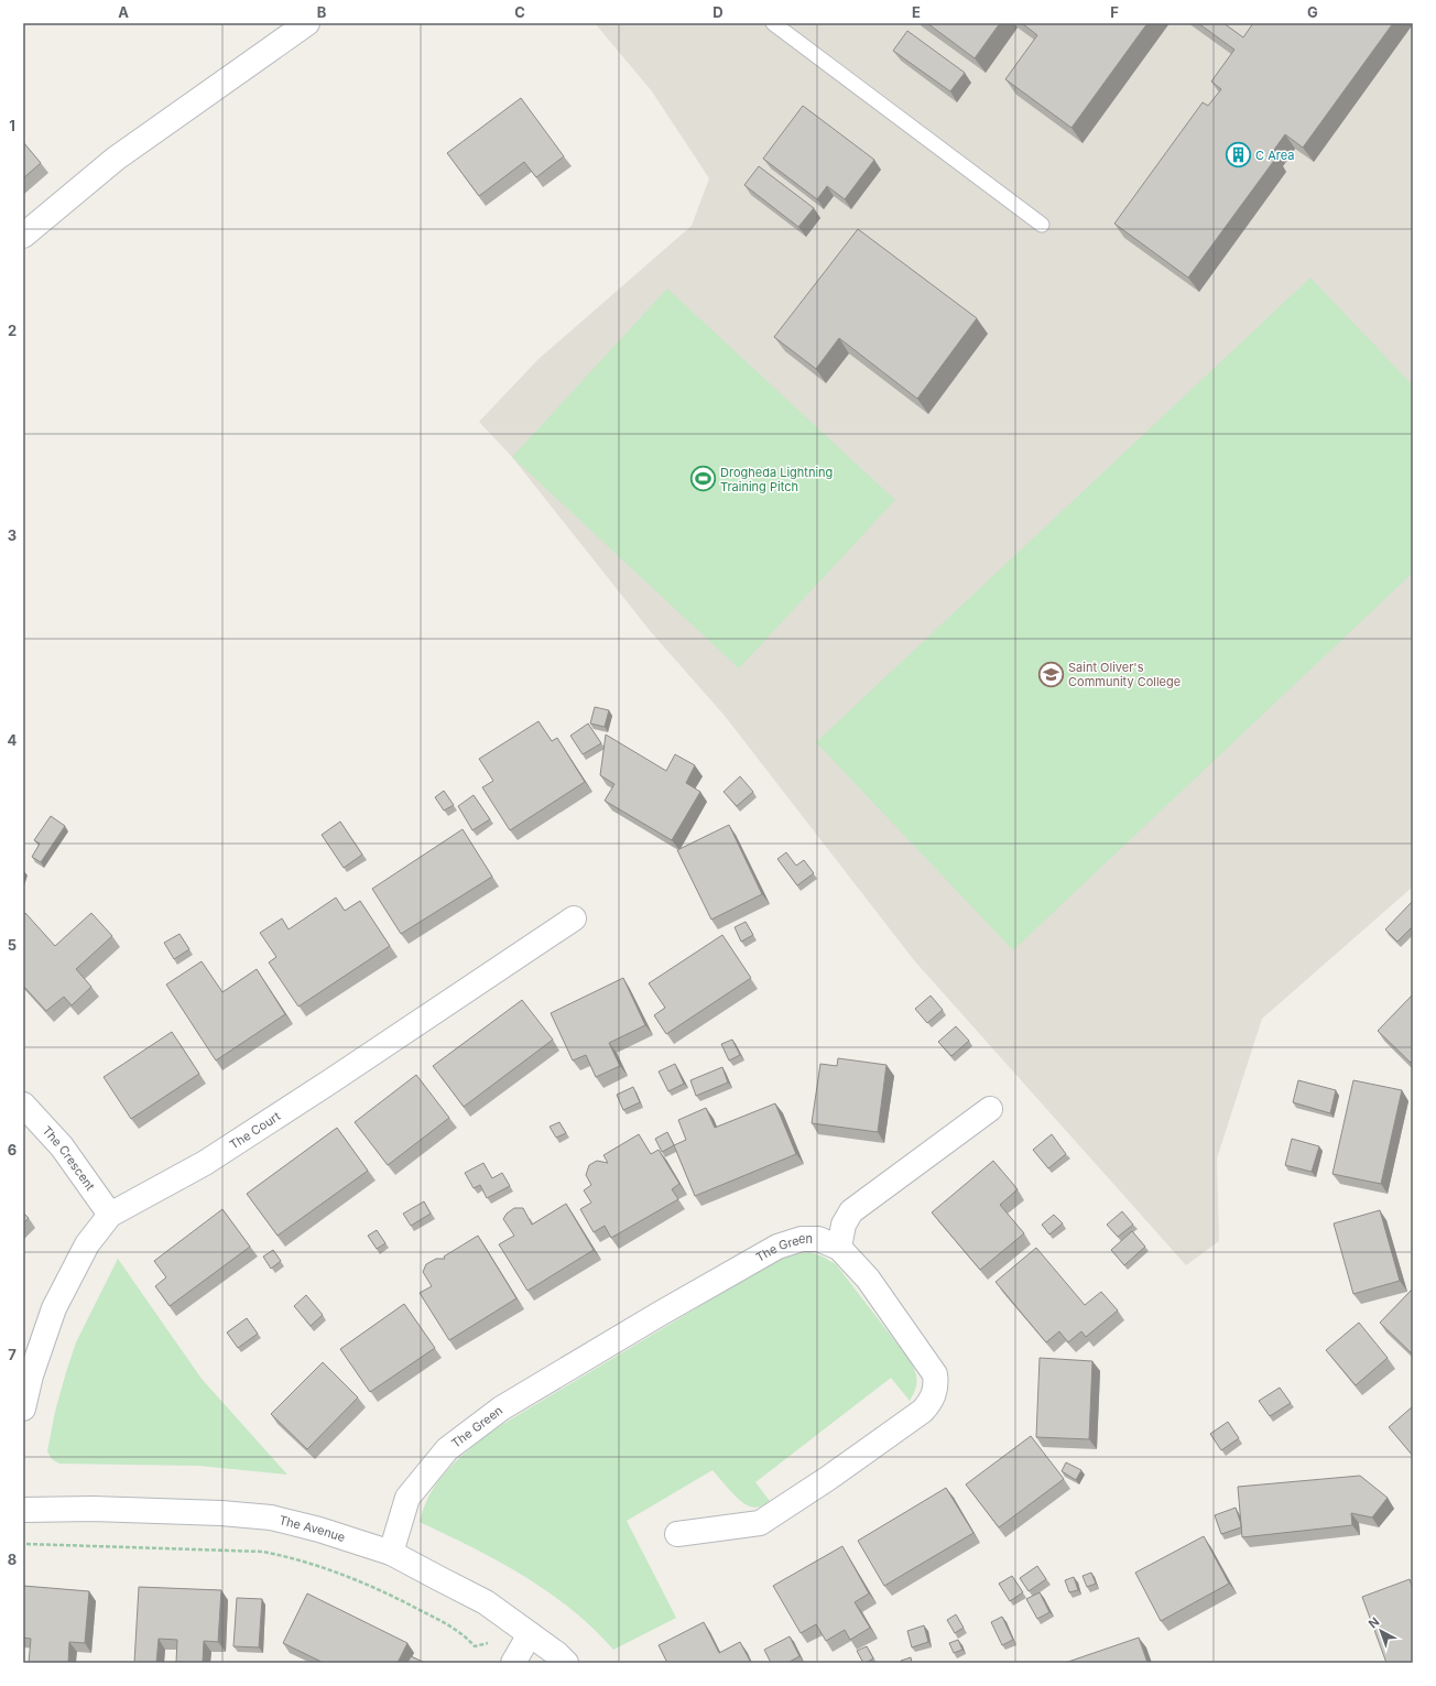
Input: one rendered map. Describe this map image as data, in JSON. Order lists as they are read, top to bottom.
{
  "streets": {
    "street": [
      "The Court",
      "The Crescent",
      "The Green",
      "The Avenue"
    ]
  },
  "crossings": [
    ["The Court", "The Crescent"],
    ["The Green", "The Avenue"]
  ],
  "places": {
    "building": ["C Area"],
    "sports": ["Drogheda Lightning Training Pitch"],
    "school or university": ["Saint Oliver's Community College"]
  },
  "north": "top left",
  "grid": {
    "columns": [
      "A",
      "B",
      "C",
      "D",
      "E",
      "F",
      "G"
    ],
    "rows": [
      "1",
      "2",
      "3",
      "4",
      "5",
      "6",
      "7",
      "8"
    ]
  }
}
